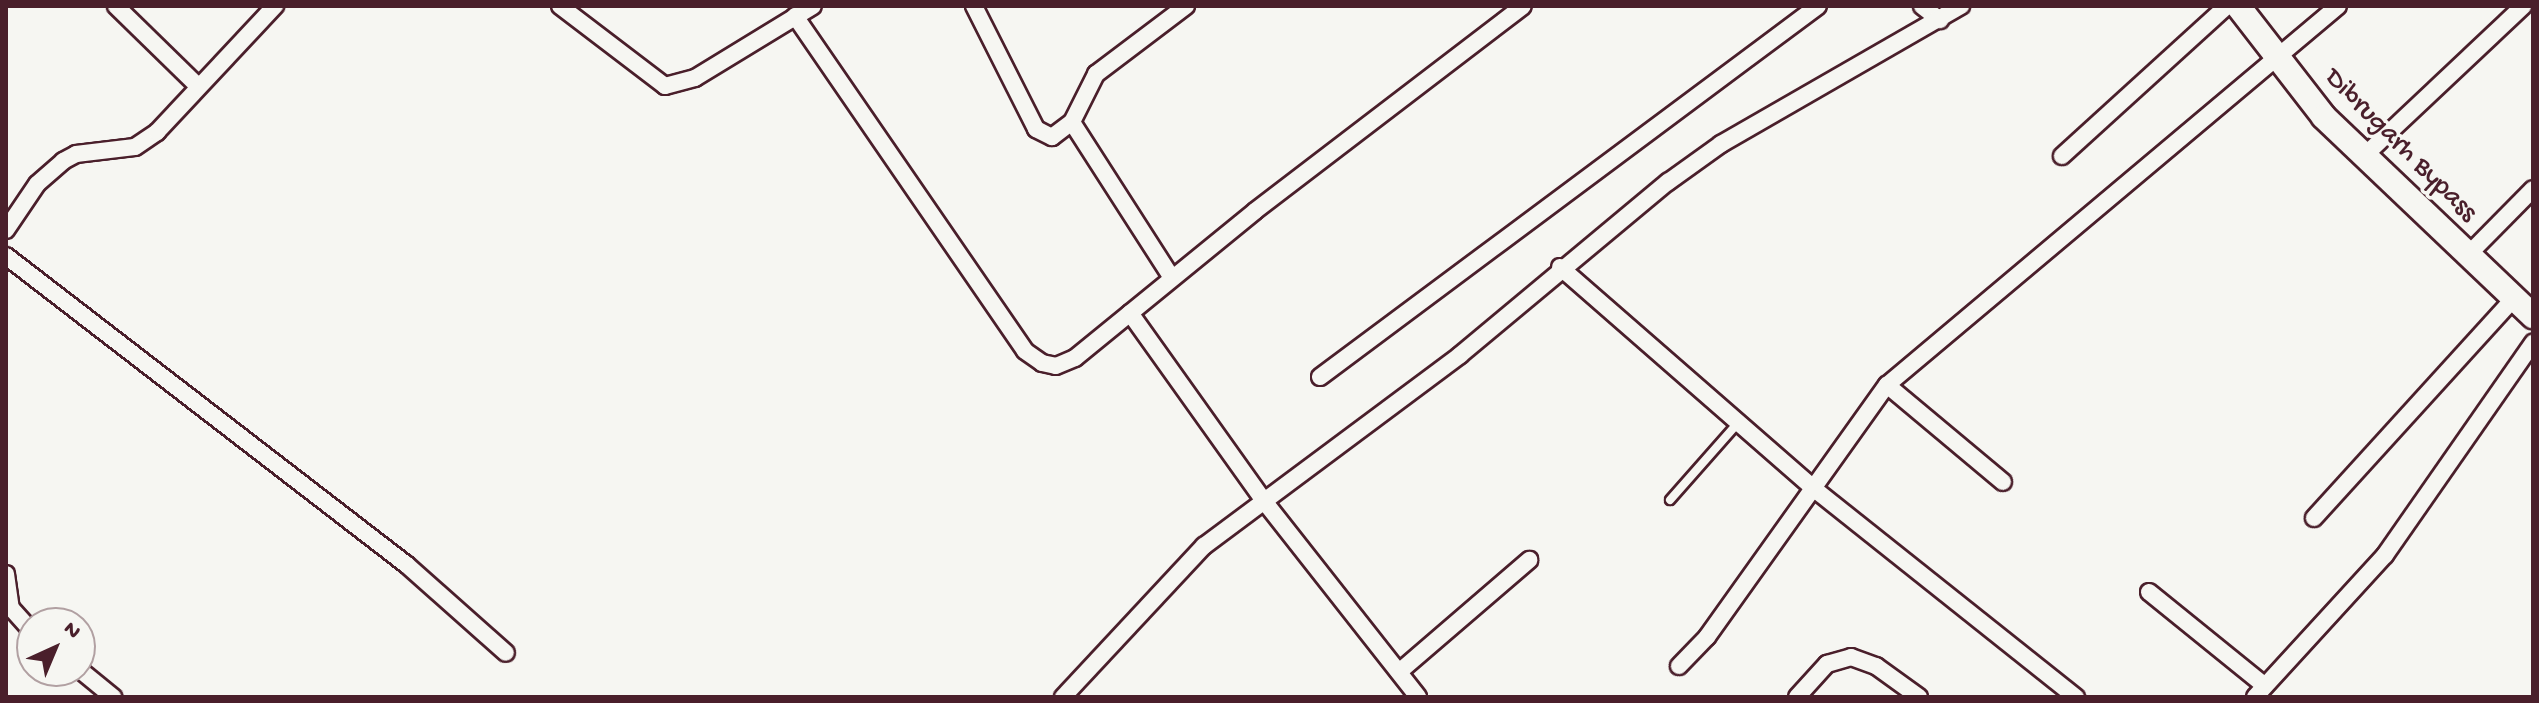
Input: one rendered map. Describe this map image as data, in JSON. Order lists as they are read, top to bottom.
{
  "streets": {
    "main road": ["Dibrugarh Bypass"]
  },
  "north": "top right"
}
